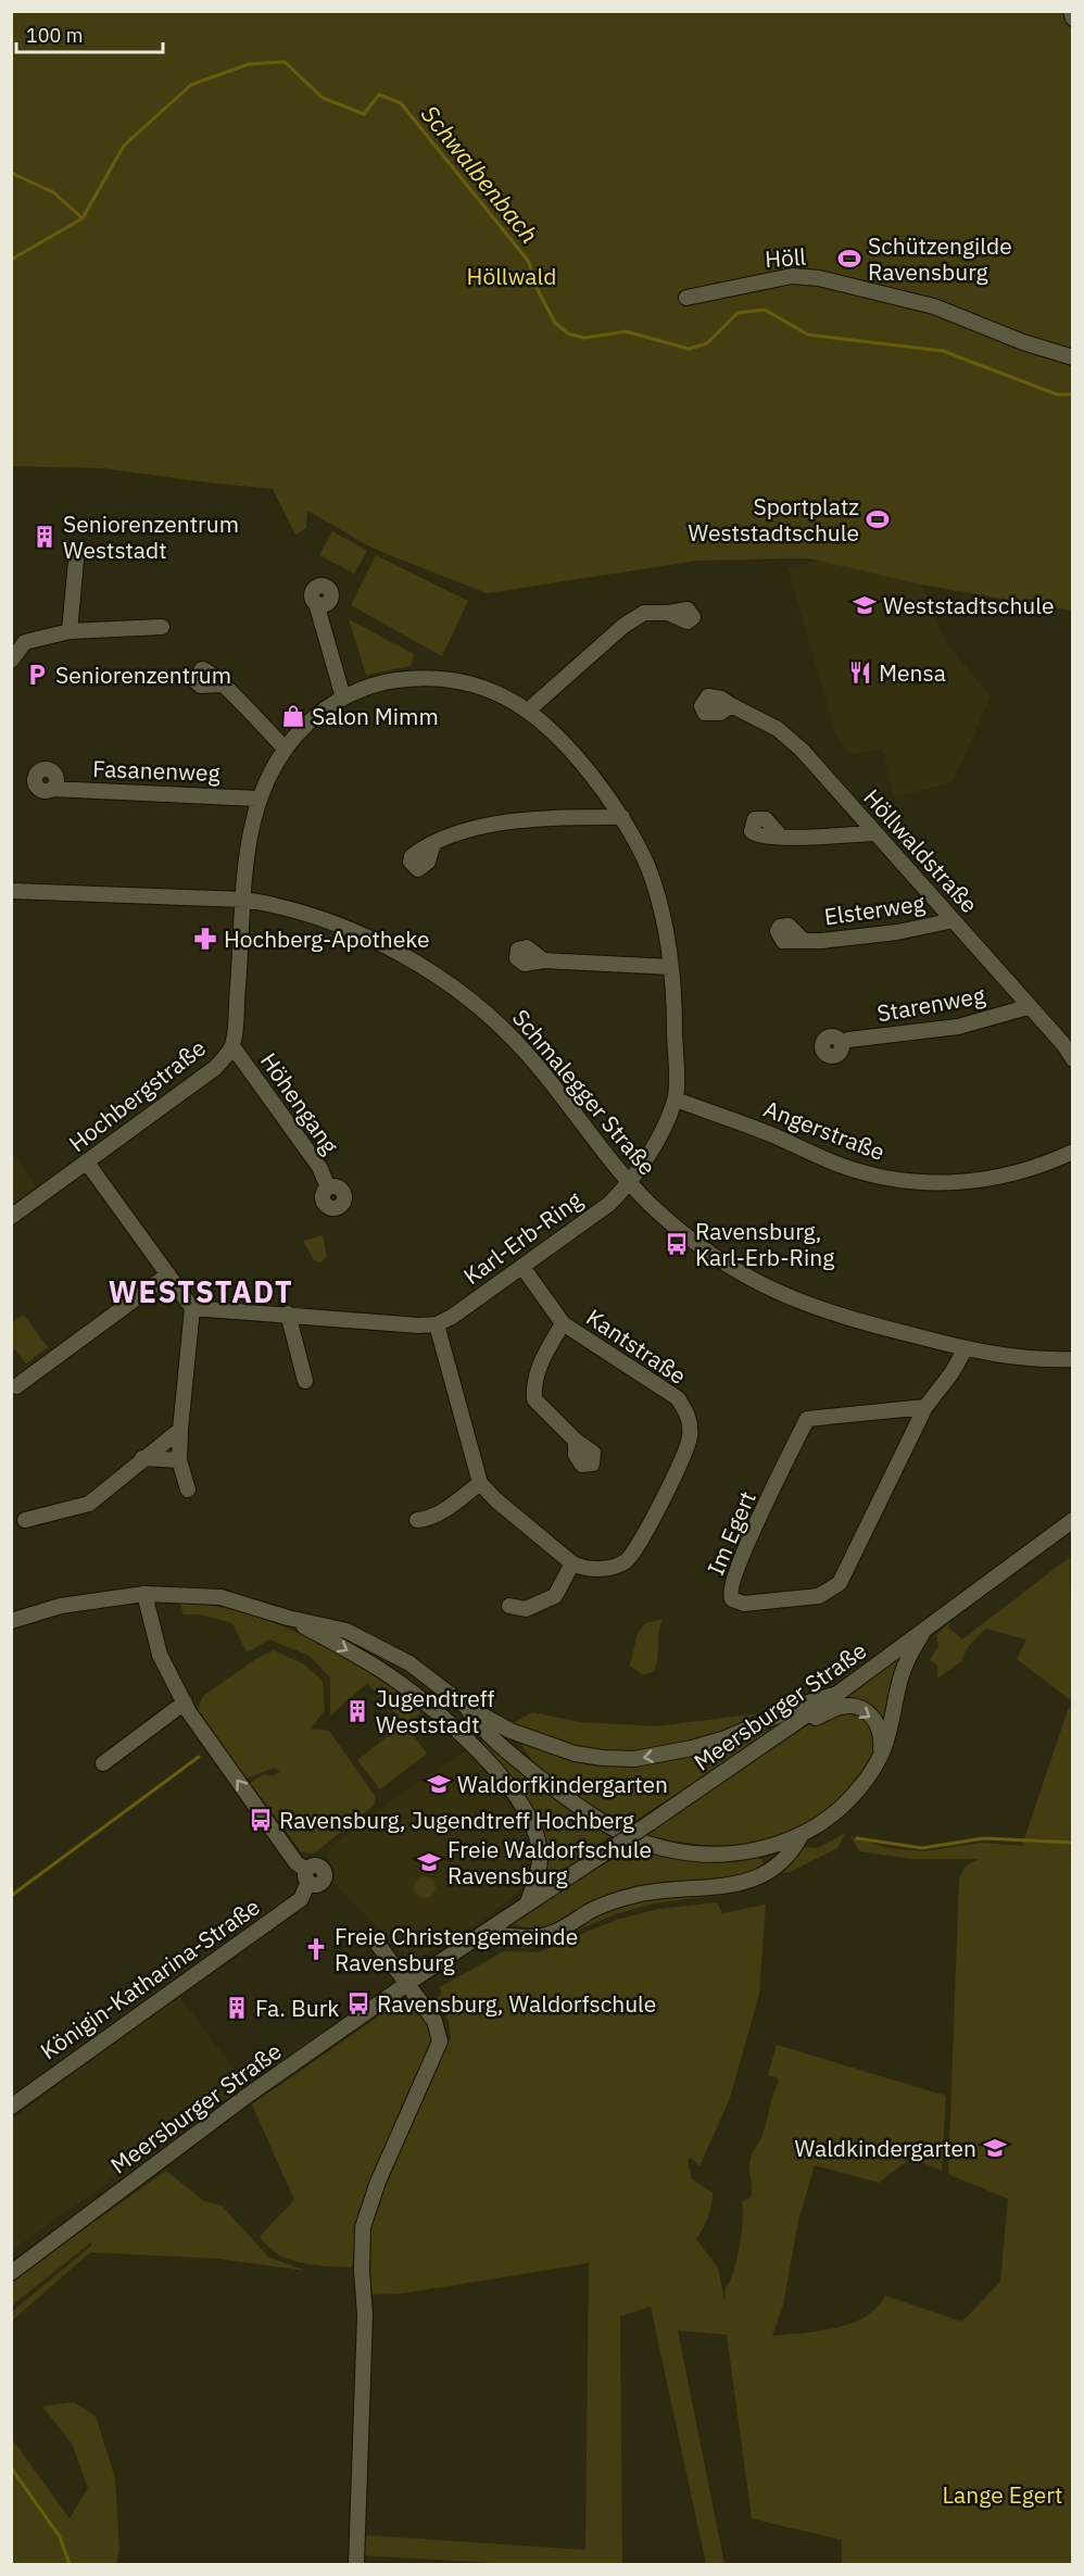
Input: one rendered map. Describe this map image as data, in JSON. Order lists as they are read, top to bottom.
{
  "streets": {
    "street": [
      "Höll",
      "Fasanenweg",
      "Höllwaldstraße",
      "Elsterweg",
      "Starenweg",
      "Schmalegger Straße",
      "Hochbergstraße",
      "Höhengang",
      "Angerstraße",
      "Karl-Erb-Ring",
      "Kantstraße",
      "Im Egert",
      "Meersburger Straße",
      "Königin-Katharina-Straße"
    ]
  },
  "crossings": [
    ["Fasanenweg", "Hochbergstraße"],
    ["Höllwaldstraße", "Elsterweg"],
    ["Höllwaldstraße", "Starenweg"],
    ["Schmalegger Straße", "Hochbergstraße"],
    ["Schmalegger Straße", "Karl-Erb-Ring"],
    ["Schmalegger Straße", "Im Egert"],
    ["Hochbergstraße", "Höhengang"],
    ["Hochbergstraße", "Angerstraße"],
    ["Hochbergstraße", "Karl-Erb-Ring"],
    ["Angerstraße", "Karl-Erb-Ring"],
    ["Karl-Erb-Ring", "Kantstraße"]
  ],
  "districts": ["WESTSTADT"],
  "water": ["Schwalbenbach"],
  "parks": ["Höllwald", "Lange Egert"],
  "places": {
    "sports": ["Schützengilde Ravensburg", "Sportplatz Weststadtschule"],
    "building": ["Seniorenzentrum Weststadt", "Jugendtreff Weststadt", "Fa. Burk"],
    "school or university": [
      "Weststadtschule",
      "Waldorfkindergarten",
      "Freie Waldorfschule Ravensburg",
      "Waldkindergarten"
    ],
    "restaurant": ["Mensa"],
    "parking": ["Seniorenzentrum"],
    "shop": ["Salon Mimm"],
    "pharmacy": ["Hochberg-Apotheke"],
    "bus stop": ["Ravensburg, Karl-Erb-Ring", "Ravensburg, Jugendtreff Hochberg", "Ravensburg, Waldorfschule"],
    "church": ["Freie Christengemeinde Ravensburg"]
  },
  "scale_bar": "100 m"
}
